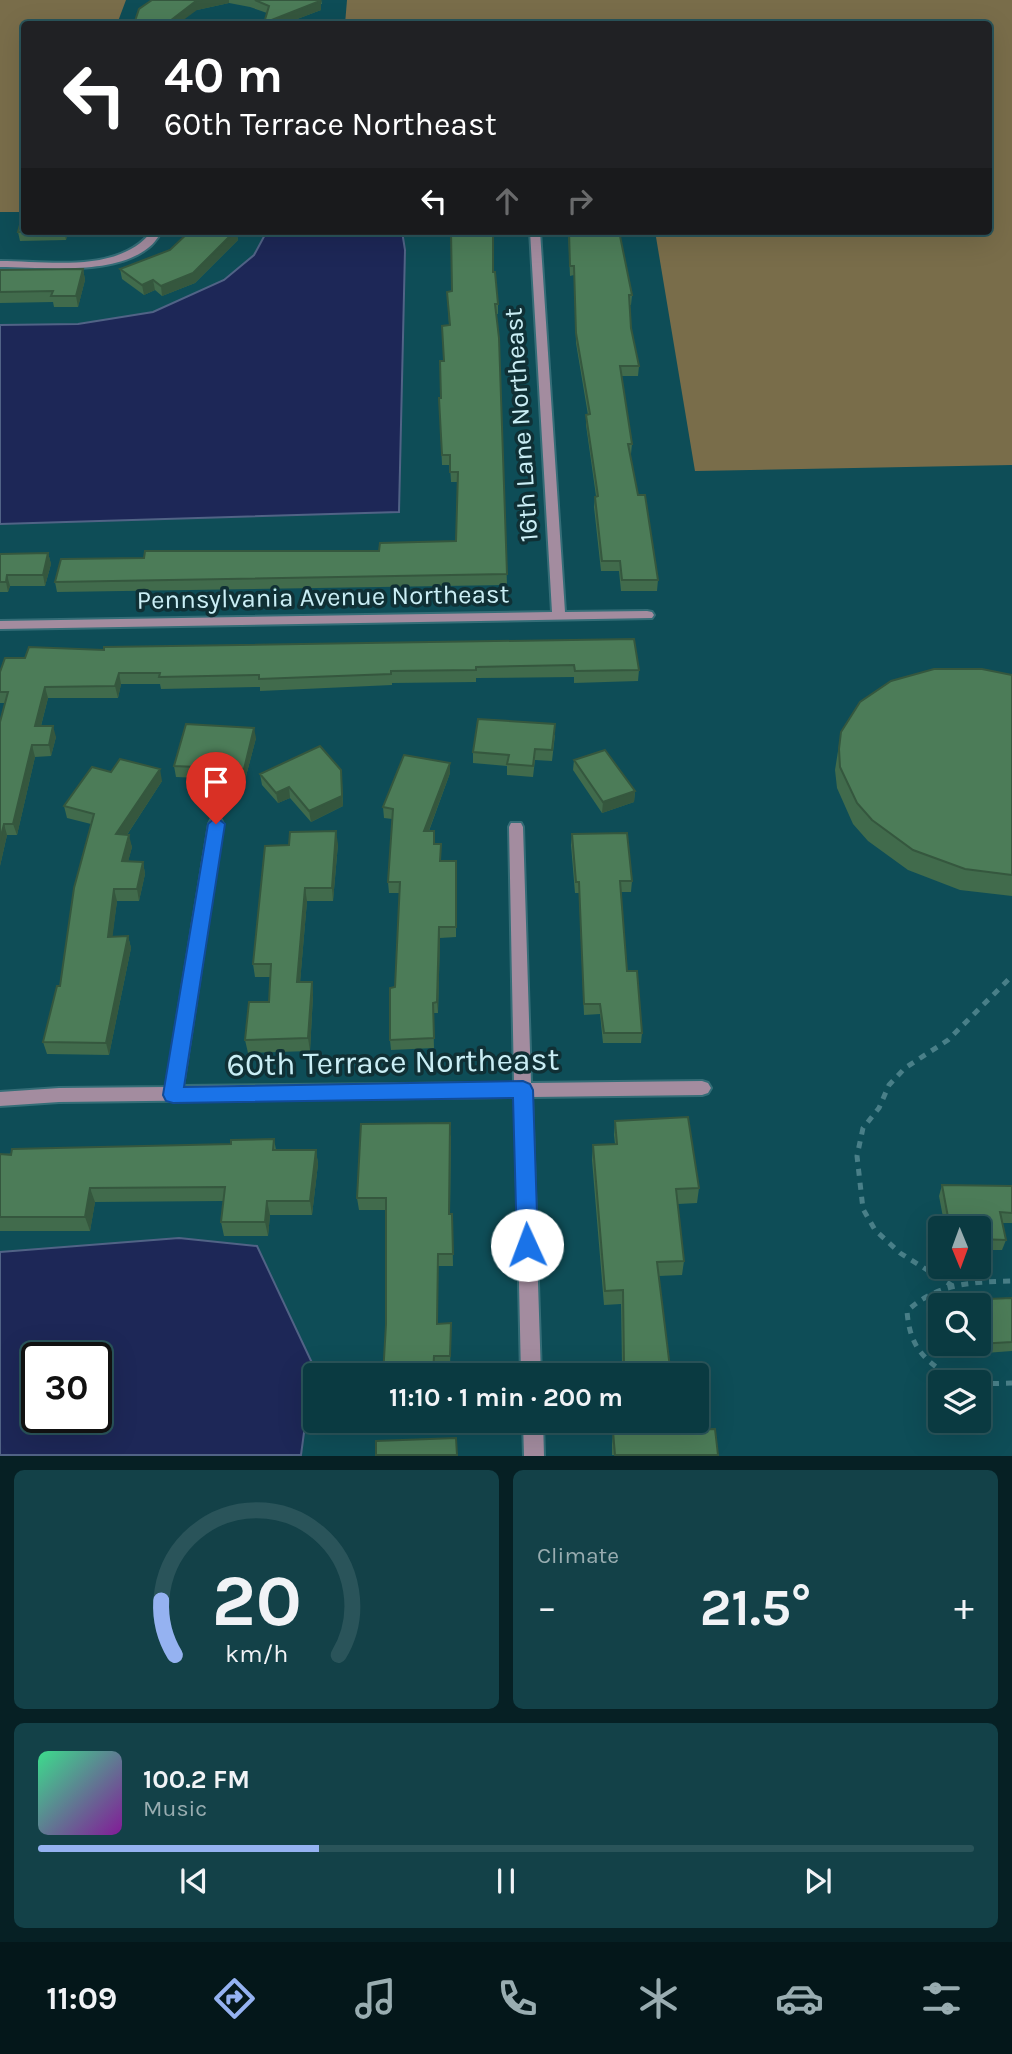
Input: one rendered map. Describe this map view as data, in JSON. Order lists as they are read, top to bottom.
{
  "streets": {
    "street": ["16th Lane Northeast", "Pennsylvania Avenue Northeast", "60th Terrace Northeast"]
  },
  "crossings": [
    ["16th Lane Northeast", "Pennsylvania Avenue Northeast"]
  ],
  "north": "bottom",
  "page": {
    "turn": ["40 m", "60th Terrace Northeast"],
    "limit": "30",
    "trip": "11:10 · 1 min · 200 m",
    "tile": "Climate",
    "heat": ["−", "21.5°", "+"],
    "song": ["100.2 FM", "Music"],
    "tabs": "11:09",
    "gauge": ["20", "km/h"]
  }
}
